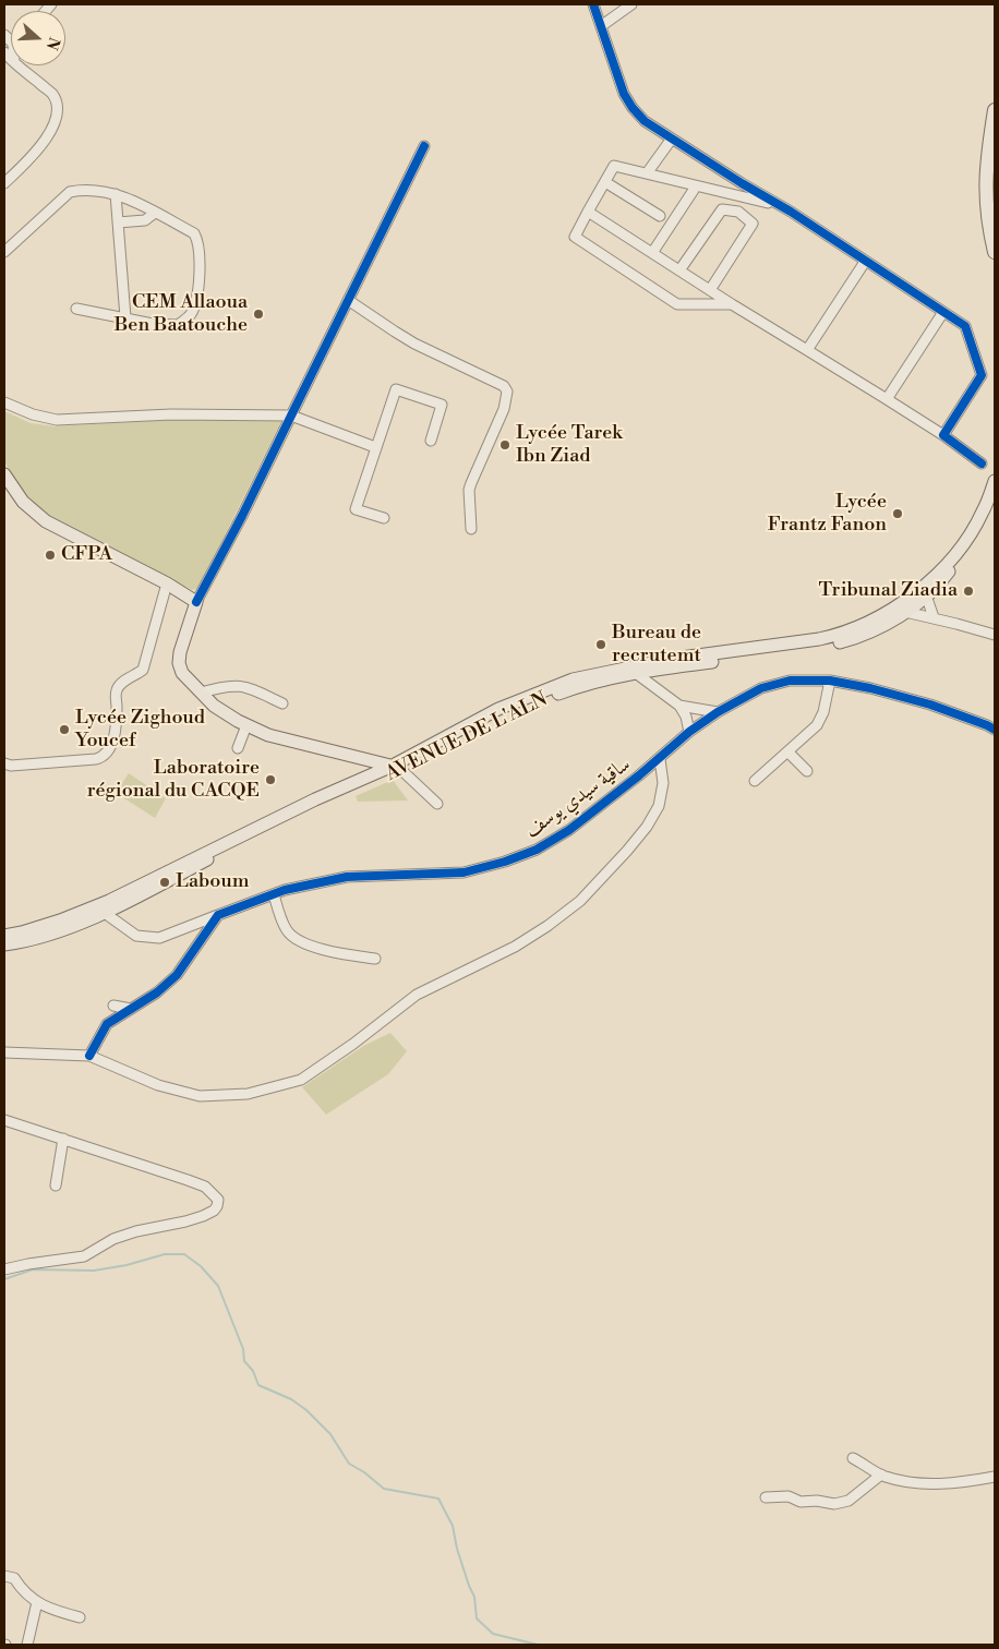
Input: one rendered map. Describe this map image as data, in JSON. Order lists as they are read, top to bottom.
{
  "streets": {
    "street": ["ساقية سيدي يوسف"]
  },
  "places": [
    "CEM Allaoua Ben Baatouche",
    "Lycée Tarek Ibn Ziad",
    "Lycée Frantz Fanon",
    "CFPA",
    "Tribunal Ziadia",
    "Bureau de recrutemt",
    "Lycée Zighoud Youcef",
    "Laboratoire régional du CACQE",
    "Laboum"
  ],
  "north": "right"
}
